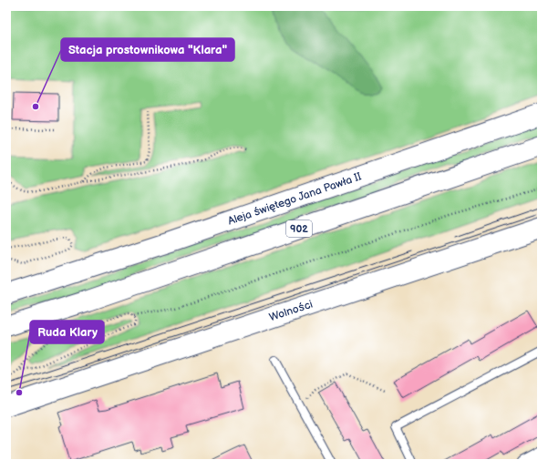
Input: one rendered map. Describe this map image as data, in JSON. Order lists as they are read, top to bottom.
{
  "streets": {
    "main road": ["Aleja świętego Jana Pawła II", "902", "Wolności"]
  },
  "places": ["Stacja prostownikowa \"Klara\"", "Ruda Klary"]
}
